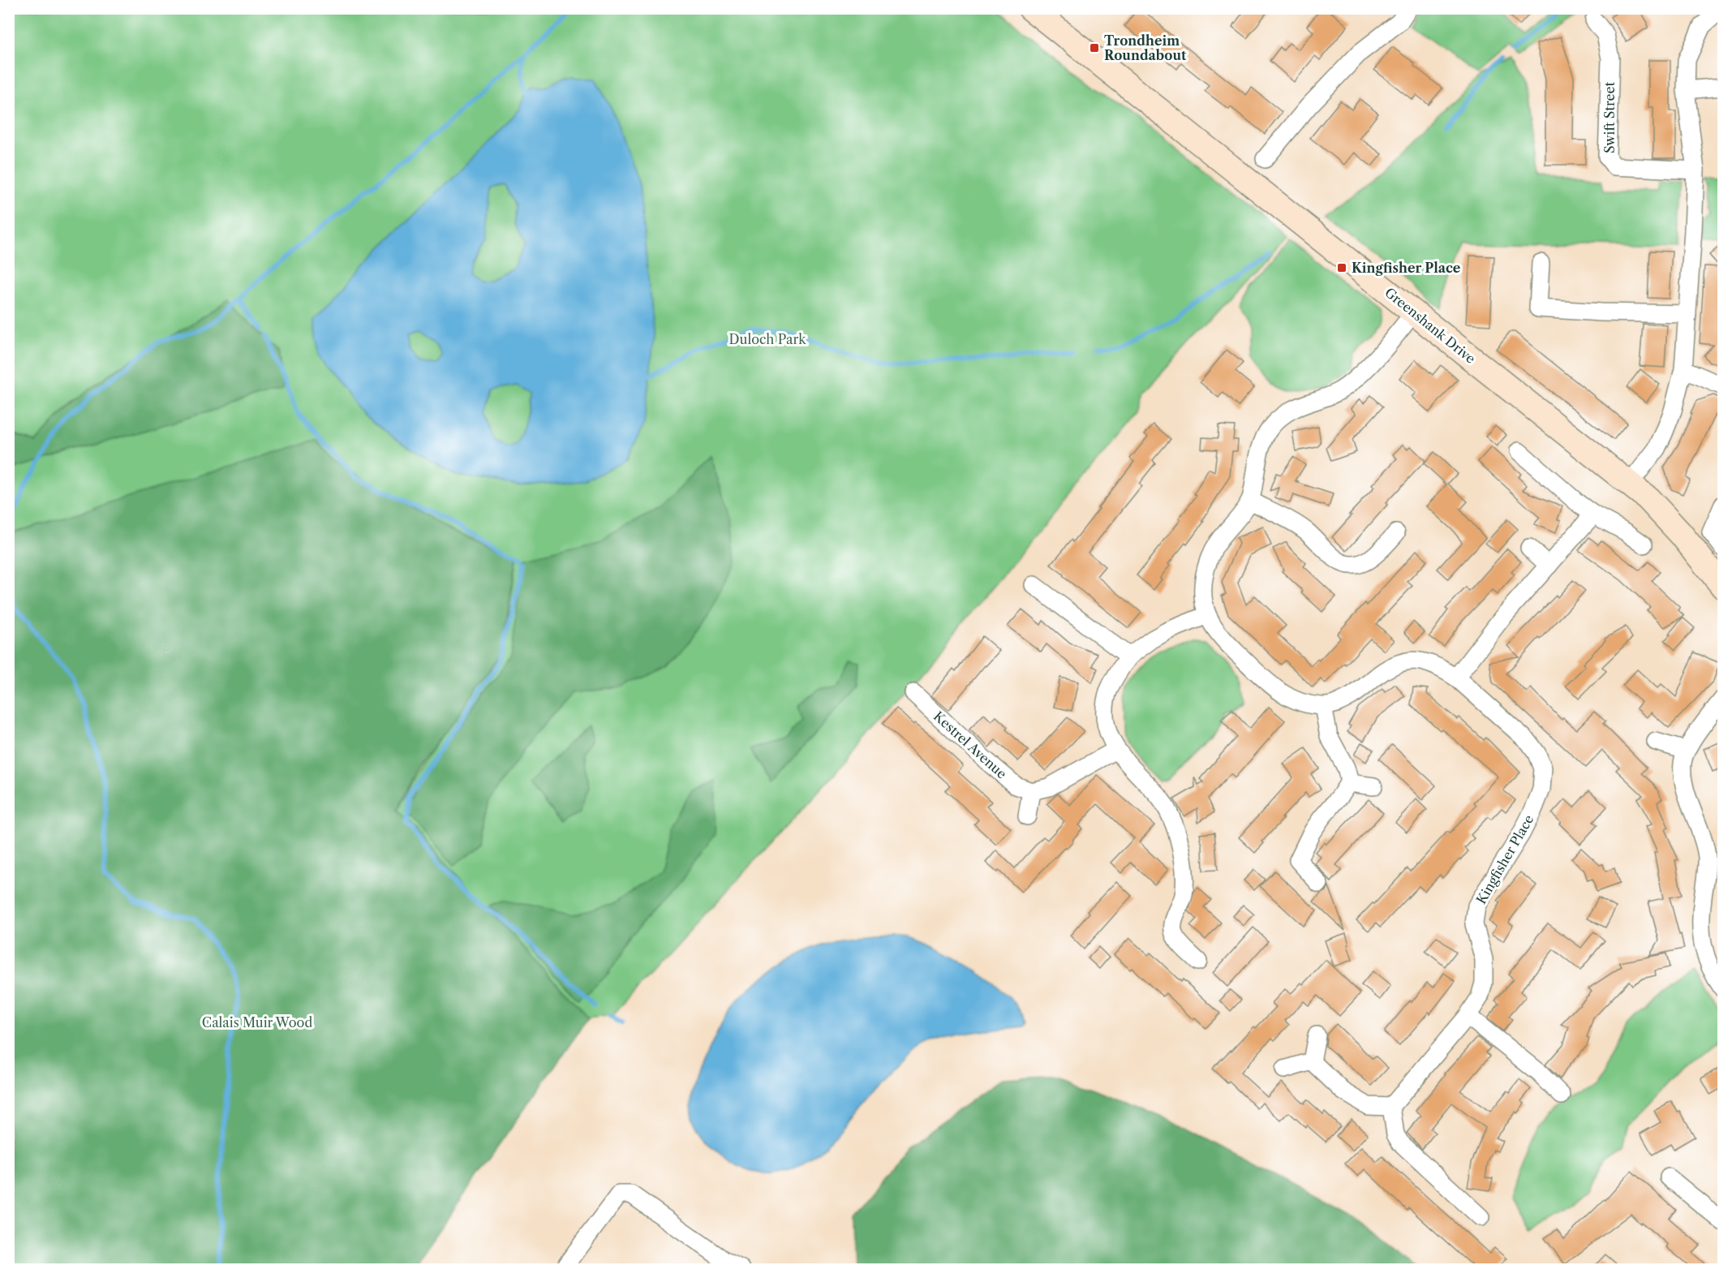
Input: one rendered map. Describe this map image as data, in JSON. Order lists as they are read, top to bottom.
{
  "streets": {
    "street": [
      "Swift Street",
      "Greenshank Drive",
      "Kestrel Avenue",
      "Kingfisher Place"
    ]
  },
  "crossings": [
    ["Greenshank Drive", "Kingfisher Place"]
  ],
  "parks": ["Duloch Park", "Calais Muir Wood"],
  "places": {
    "transit": ["Trondheim Roundabout", "Kingfisher Place"]
  }
}
